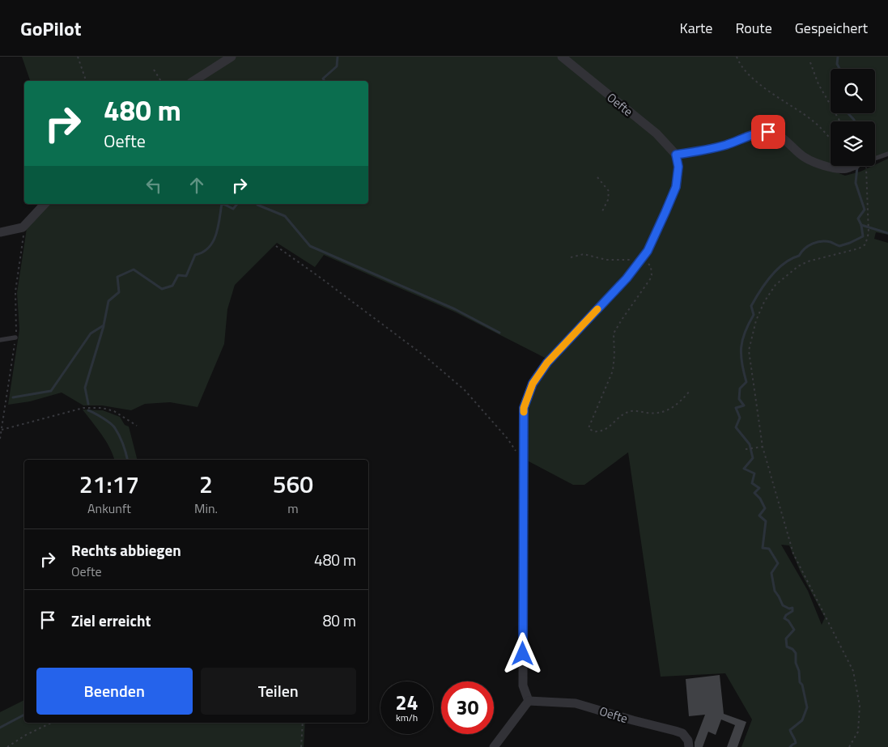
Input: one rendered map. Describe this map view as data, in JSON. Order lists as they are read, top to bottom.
{
  "streets": {
    "street": ["Oefte"]
  },
  "page": {
    "header": "GoPilot",
    "nav": ["Karte", "Route", "Gespeichert"],
    "turn": ["480 m", "Oefte"],
    "eta": [
      "21:17",
      "Ankunft",
      "2",
      "Min.",
      "560",
      "m"
    ],
    "list": [
      {
        "name": "Rechts abbiegen",
        "note": "Oefte",
        "value": "480 m"
      },
      {
        "name": "Ziel erreicht",
        "value": "80 m"
      }
    ],
    "buttons": ["Beenden", "Teilen"],
    "speed": "24 km/h",
    "limit": "30"
  }
}
